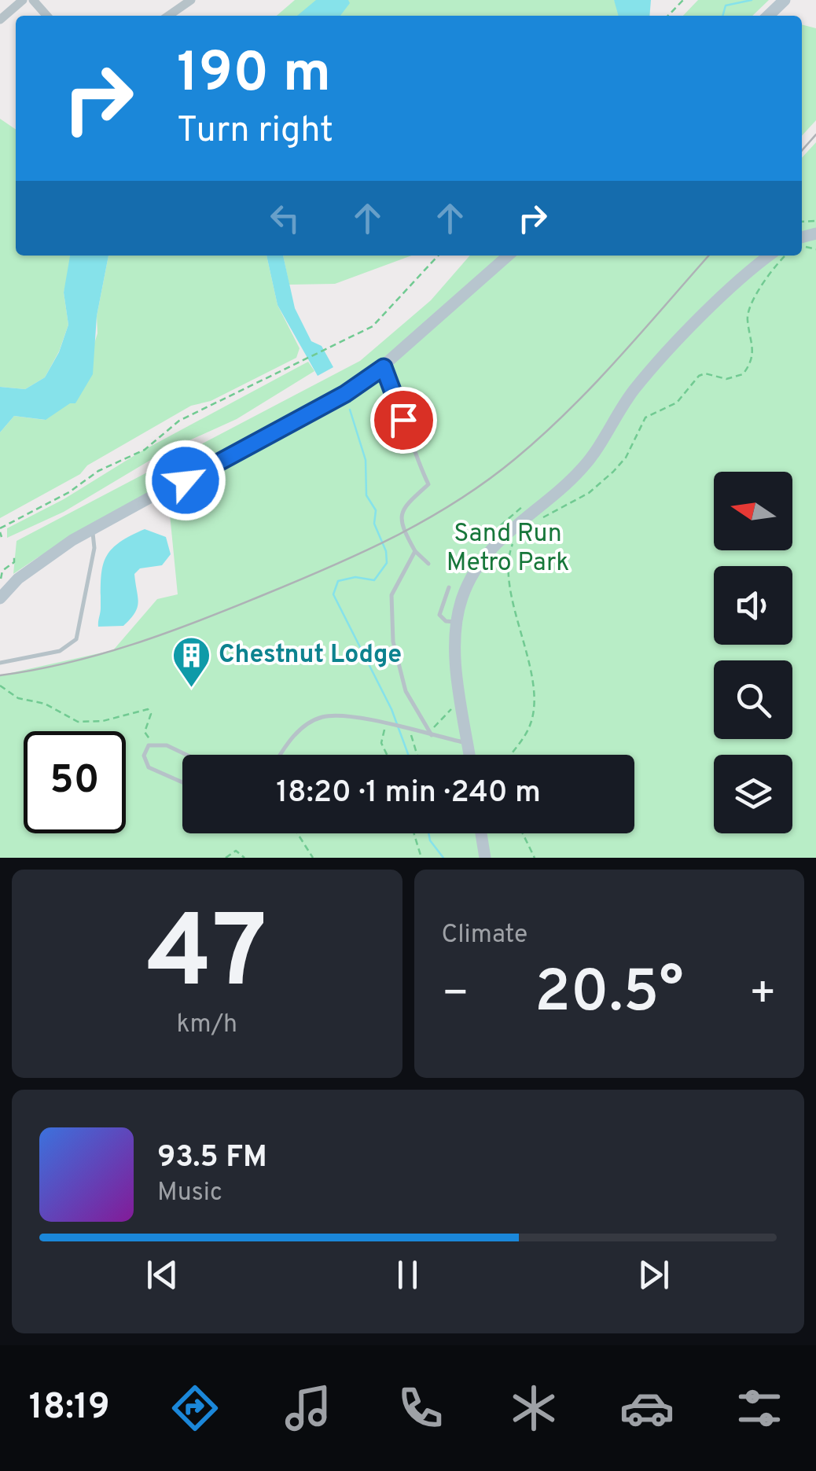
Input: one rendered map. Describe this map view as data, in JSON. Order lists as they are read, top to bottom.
{
  "parks": ["Sand Run Metro Park"],
  "places": {
    "building": ["Chestnut Lodge"]
  },
  "north": "left",
  "page": {
    "turn": ["190 m", "Turn right"],
    "limit": "50",
    "trip": "18:20 · 1 min · 240 m",
    "tile": [
      ["47", "km/h"],
      "Climate"
    ],
    "heat": ["−", "20.5°", "+"],
    "song": ["93.5 FM", "Music"],
    "tabs": "18:19"
  }
}
